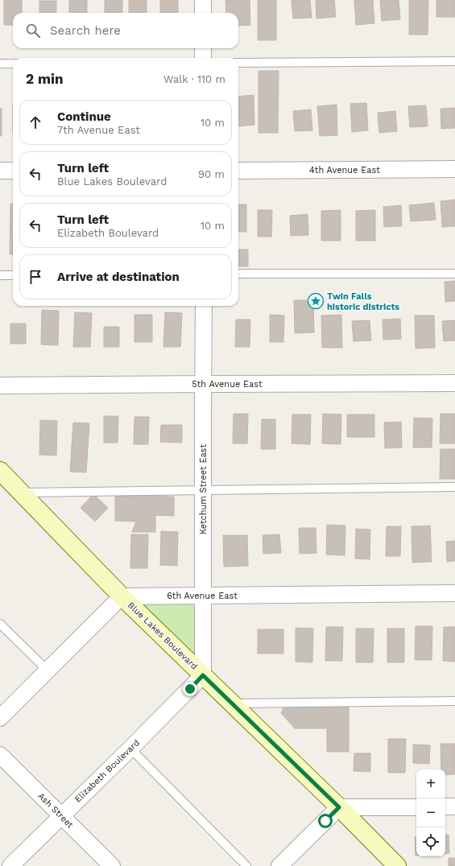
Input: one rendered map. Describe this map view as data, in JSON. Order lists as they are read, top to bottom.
{
  "streets": {
    "main road": ["Blue Lakes Boulevard"],
    "street": [
      "4th Avenue East",
      "5th Avenue East",
      "Ketchum Street East",
      "6th Avenue East",
      "Elizabeth Boulevard",
      "Ash Street"
    ]
  },
  "crossings": [
    ["5th Avenue East", "Ketchum Street East"],
    ["Ketchum Street East", "6th Avenue East"],
    ["Ketchum Street East", "Blue Lakes Boulevard"],
    ["Ketchum Street East", "Elizabeth Boulevard"],
    ["6th Avenue East", "Blue Lakes Boulevard"],
    ["Blue Lakes Boulevard", "Elizabeth Boulevard"],
    ["Elizabeth Boulevard", "Ash Street"]
  ],
  "places": {
    "place": ["Twin Falls historic districts"]
  },
  "page": {
    "search": "Search here",
    "heading": ["2 min", "Walk · 110 m"],
    "list": [
      ["Continue", "7th Avenue East", "10 m"],
      ["Turn left", "Blue Lakes Boulevard", "90 m"],
      ["Turn left", "Elizabeth Boulevard", "10 m"],
      "Arrive at destination"
    ],
    "map_buttons": ["+", "−"]
  }
}
